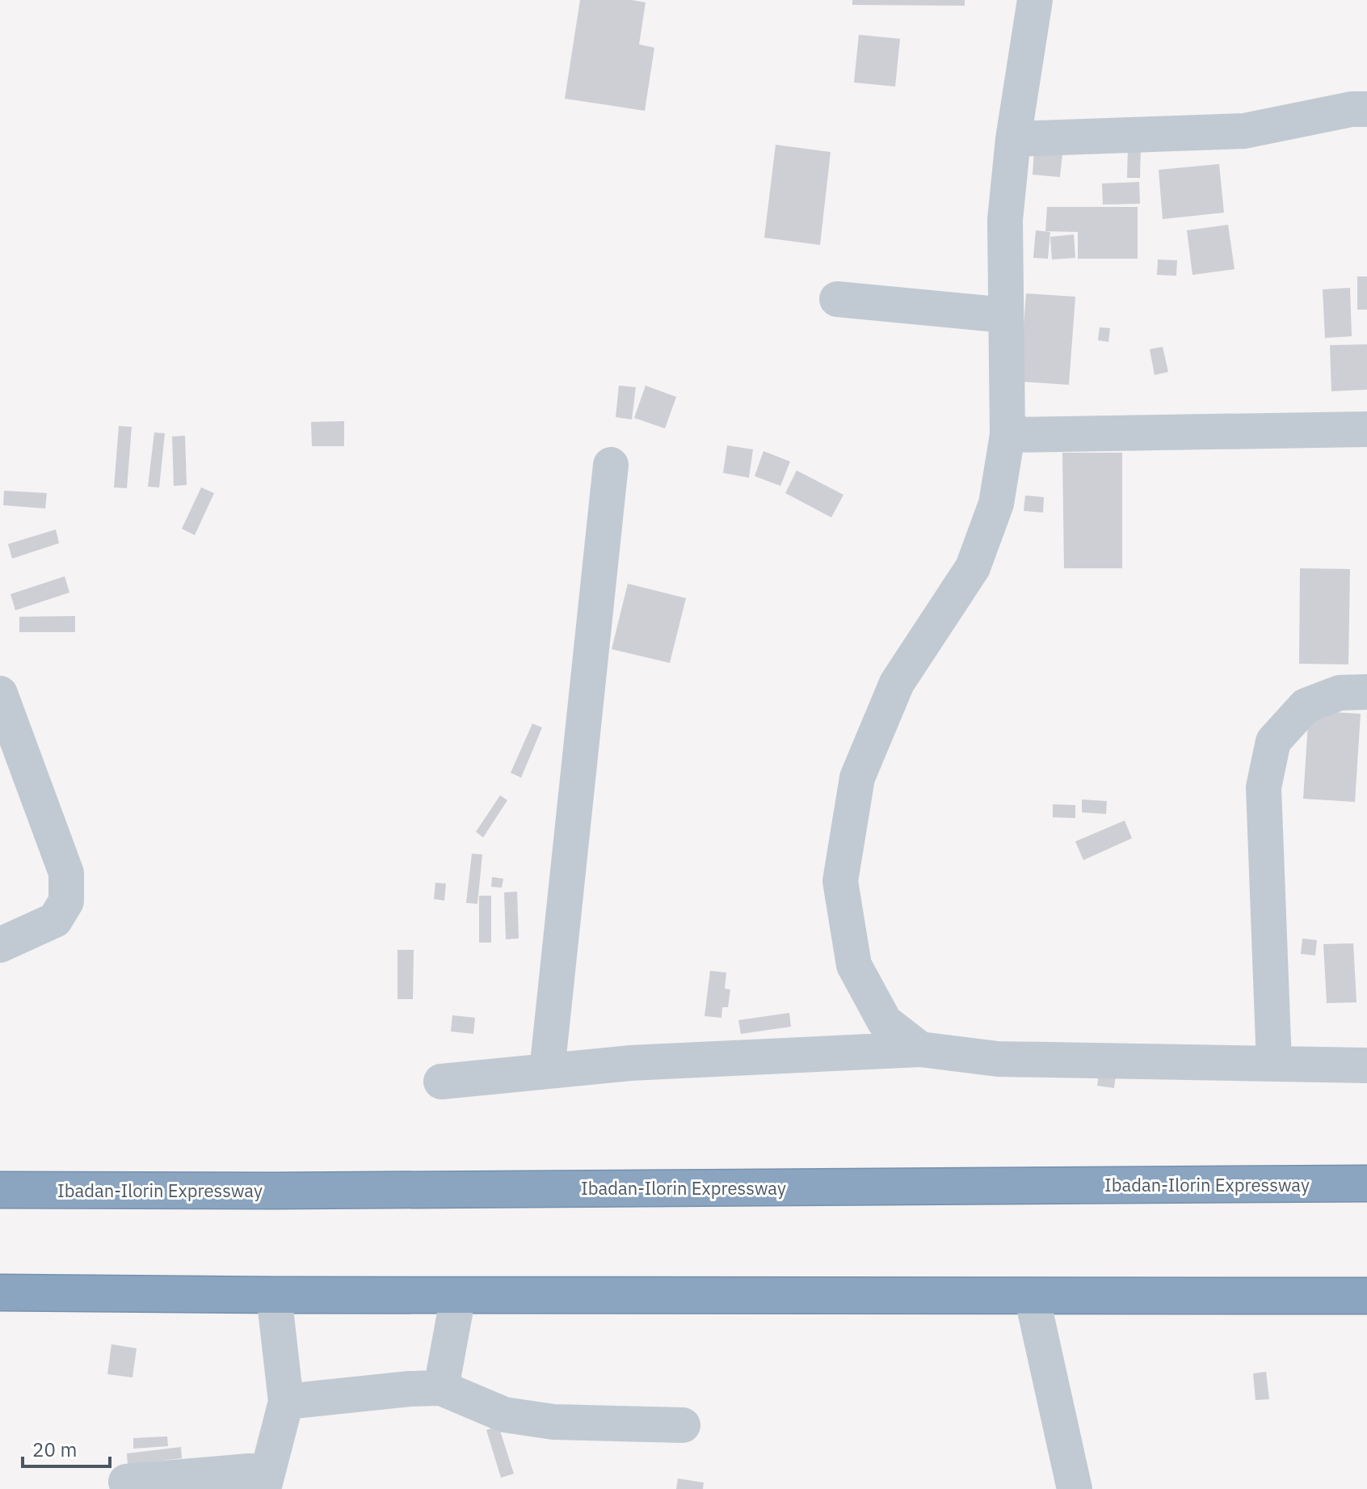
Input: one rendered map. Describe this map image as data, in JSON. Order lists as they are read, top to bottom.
{
  "streets": {
    "highway": ["Ibadan-Ilorin Expressway"]
  },
  "scale_bar": "20 m"
}
